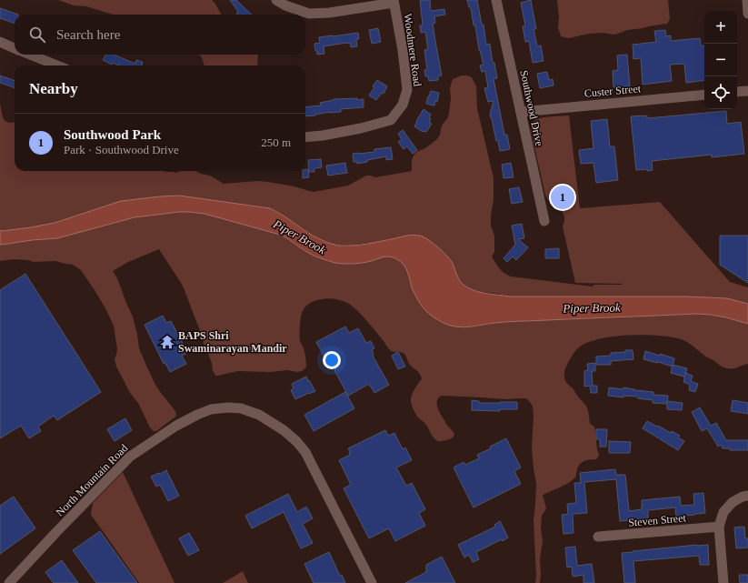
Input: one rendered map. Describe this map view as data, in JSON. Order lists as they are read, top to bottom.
{
  "streets": {
    "street": [
      "Woodmere Road",
      "Custer Street",
      "Southwood Drive",
      "North Mountain Road",
      "Steven Street"
    ]
  },
  "crossings": [
    ["Custer Street", "Southwood Drive"]
  ],
  "water": ["Piper Brook"],
  "places": {
    "temple": ["BAPS Shri Swaminarayan Mandir"]
  },
  "page": {
    "map_buttons": ["+", "−"],
    "search": "Search here",
    "heading": "Nearby",
    "list": [
      {
        "mark": "1",
        "name": "Southwood Park",
        "note": "Park · Southwood Drive",
        "value": "250 m"
      }
    ],
    "pins": "1"
  }
}
